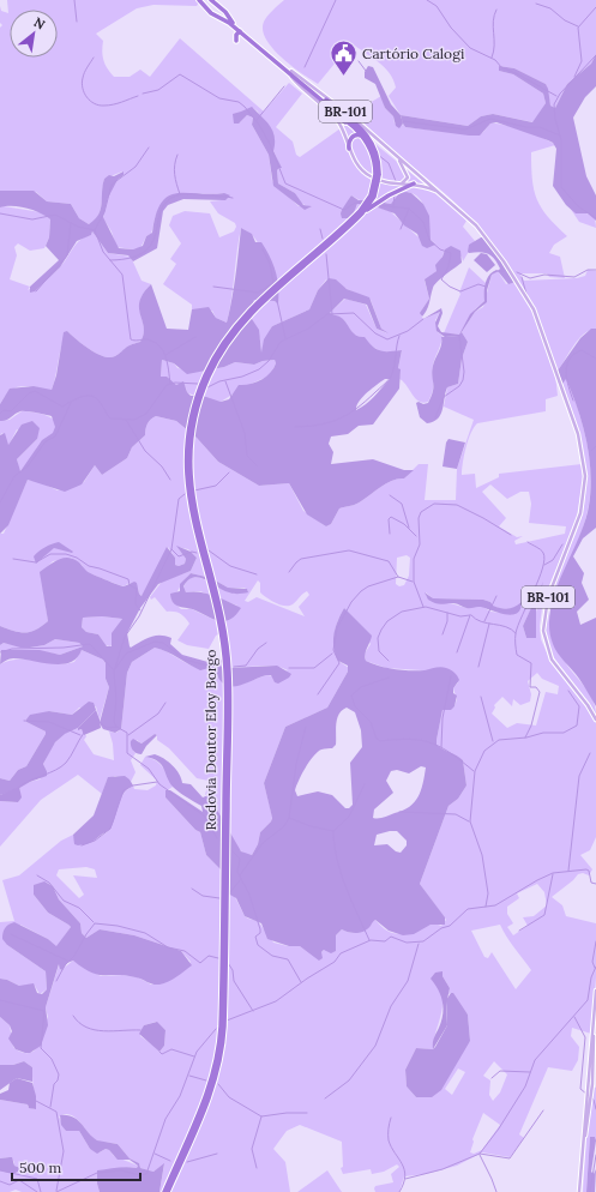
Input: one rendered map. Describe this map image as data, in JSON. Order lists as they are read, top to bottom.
{
  "streets": {
    "highway": ["BR-101", "Rodovia Doutor Eloy Borgo"]
  },
  "crossings": [
    ["BR-101", "Rodovia Doutor Eloy Borgo"]
  ],
  "places": {
    "public building": ["Cartório Calogi"]
  },
  "scale_bar": "500 m",
  "north": "top right"
}
